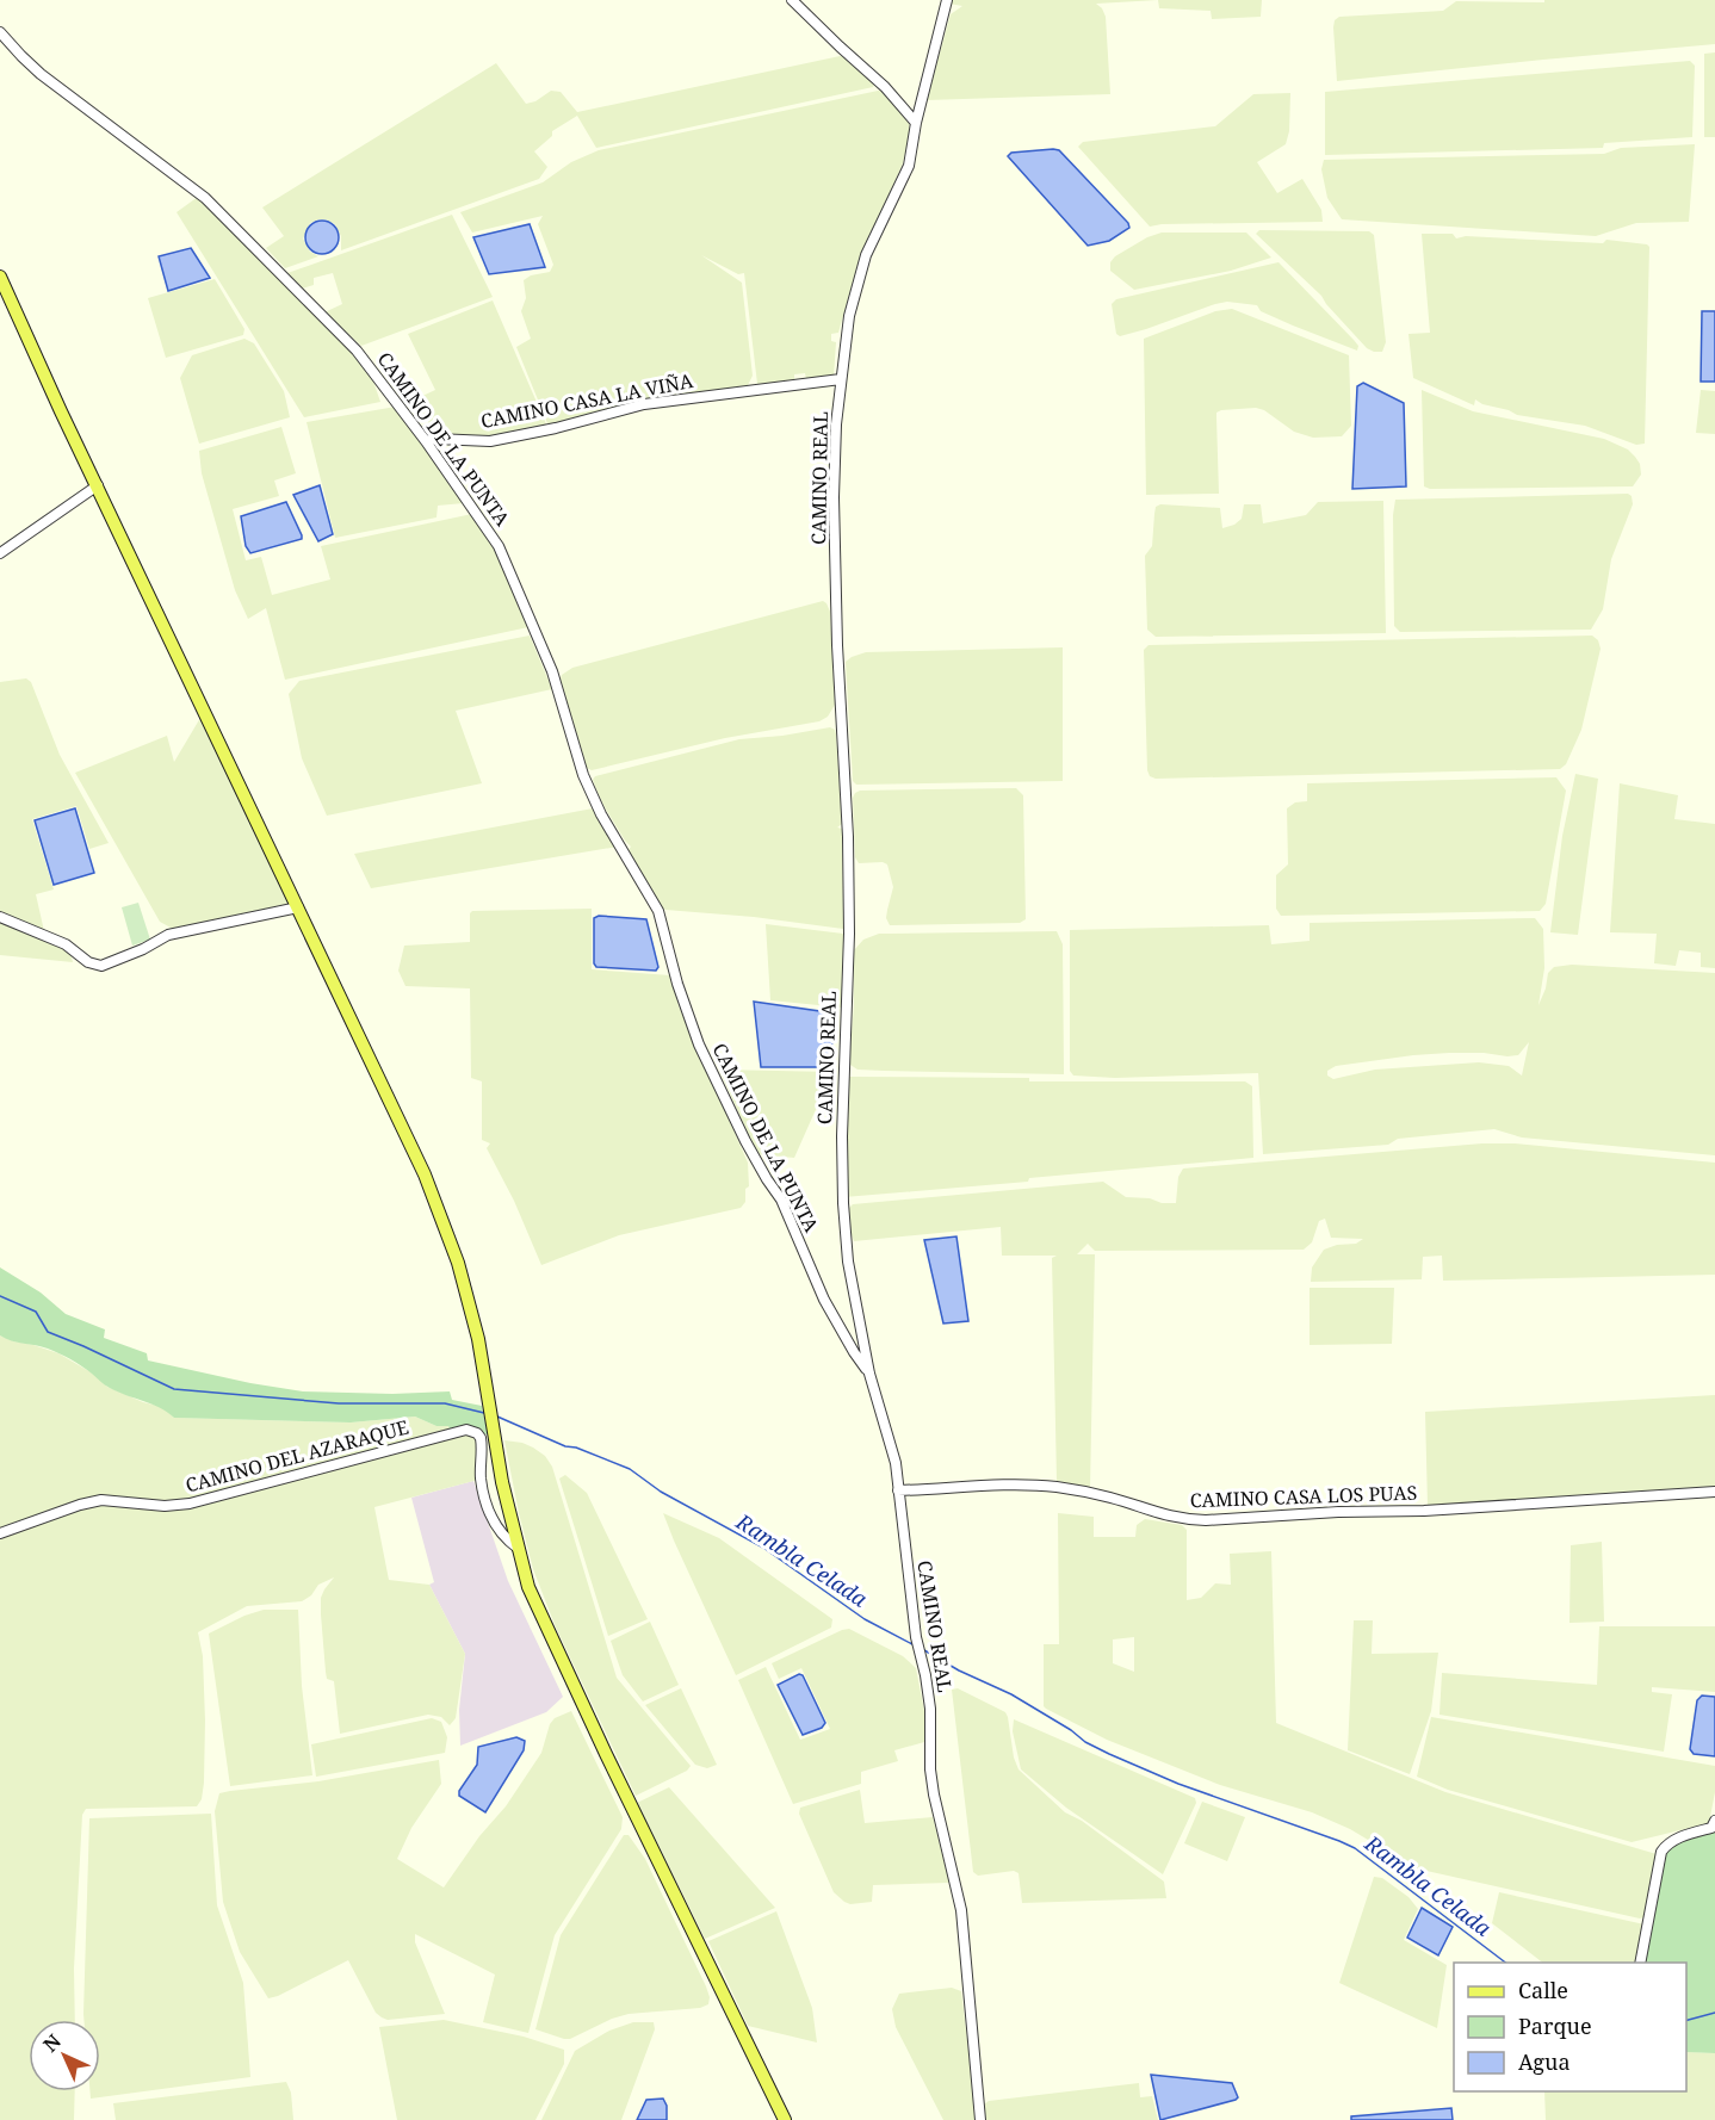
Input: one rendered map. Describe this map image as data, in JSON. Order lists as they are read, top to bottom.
{
  "streets": {
    "street": [
      "CAMINO CASA LA VIÑA",
      "CAMINO DE LA PUNTA",
      "CAMINO REAL",
      "CAMINO DEL AZARAQUE",
      "CAMINO CASA LOS PUAS"
    ]
  },
  "crossings": [
    ["CAMINO CASA LA VIÑA", "CAMINO DE LA PUNTA"],
    ["CAMINO CASA LA VIÑA", "CAMINO REAL"],
    ["CAMINO DE LA PUNTA", "CAMINO REAL"],
    ["CAMINO REAL", "CAMINO CASA LOS PUAS"]
  ],
  "water": ["Rambla Celada"],
  "legend": ["Calle", "Parque", "Agua"],
  "north": "top left"
}
